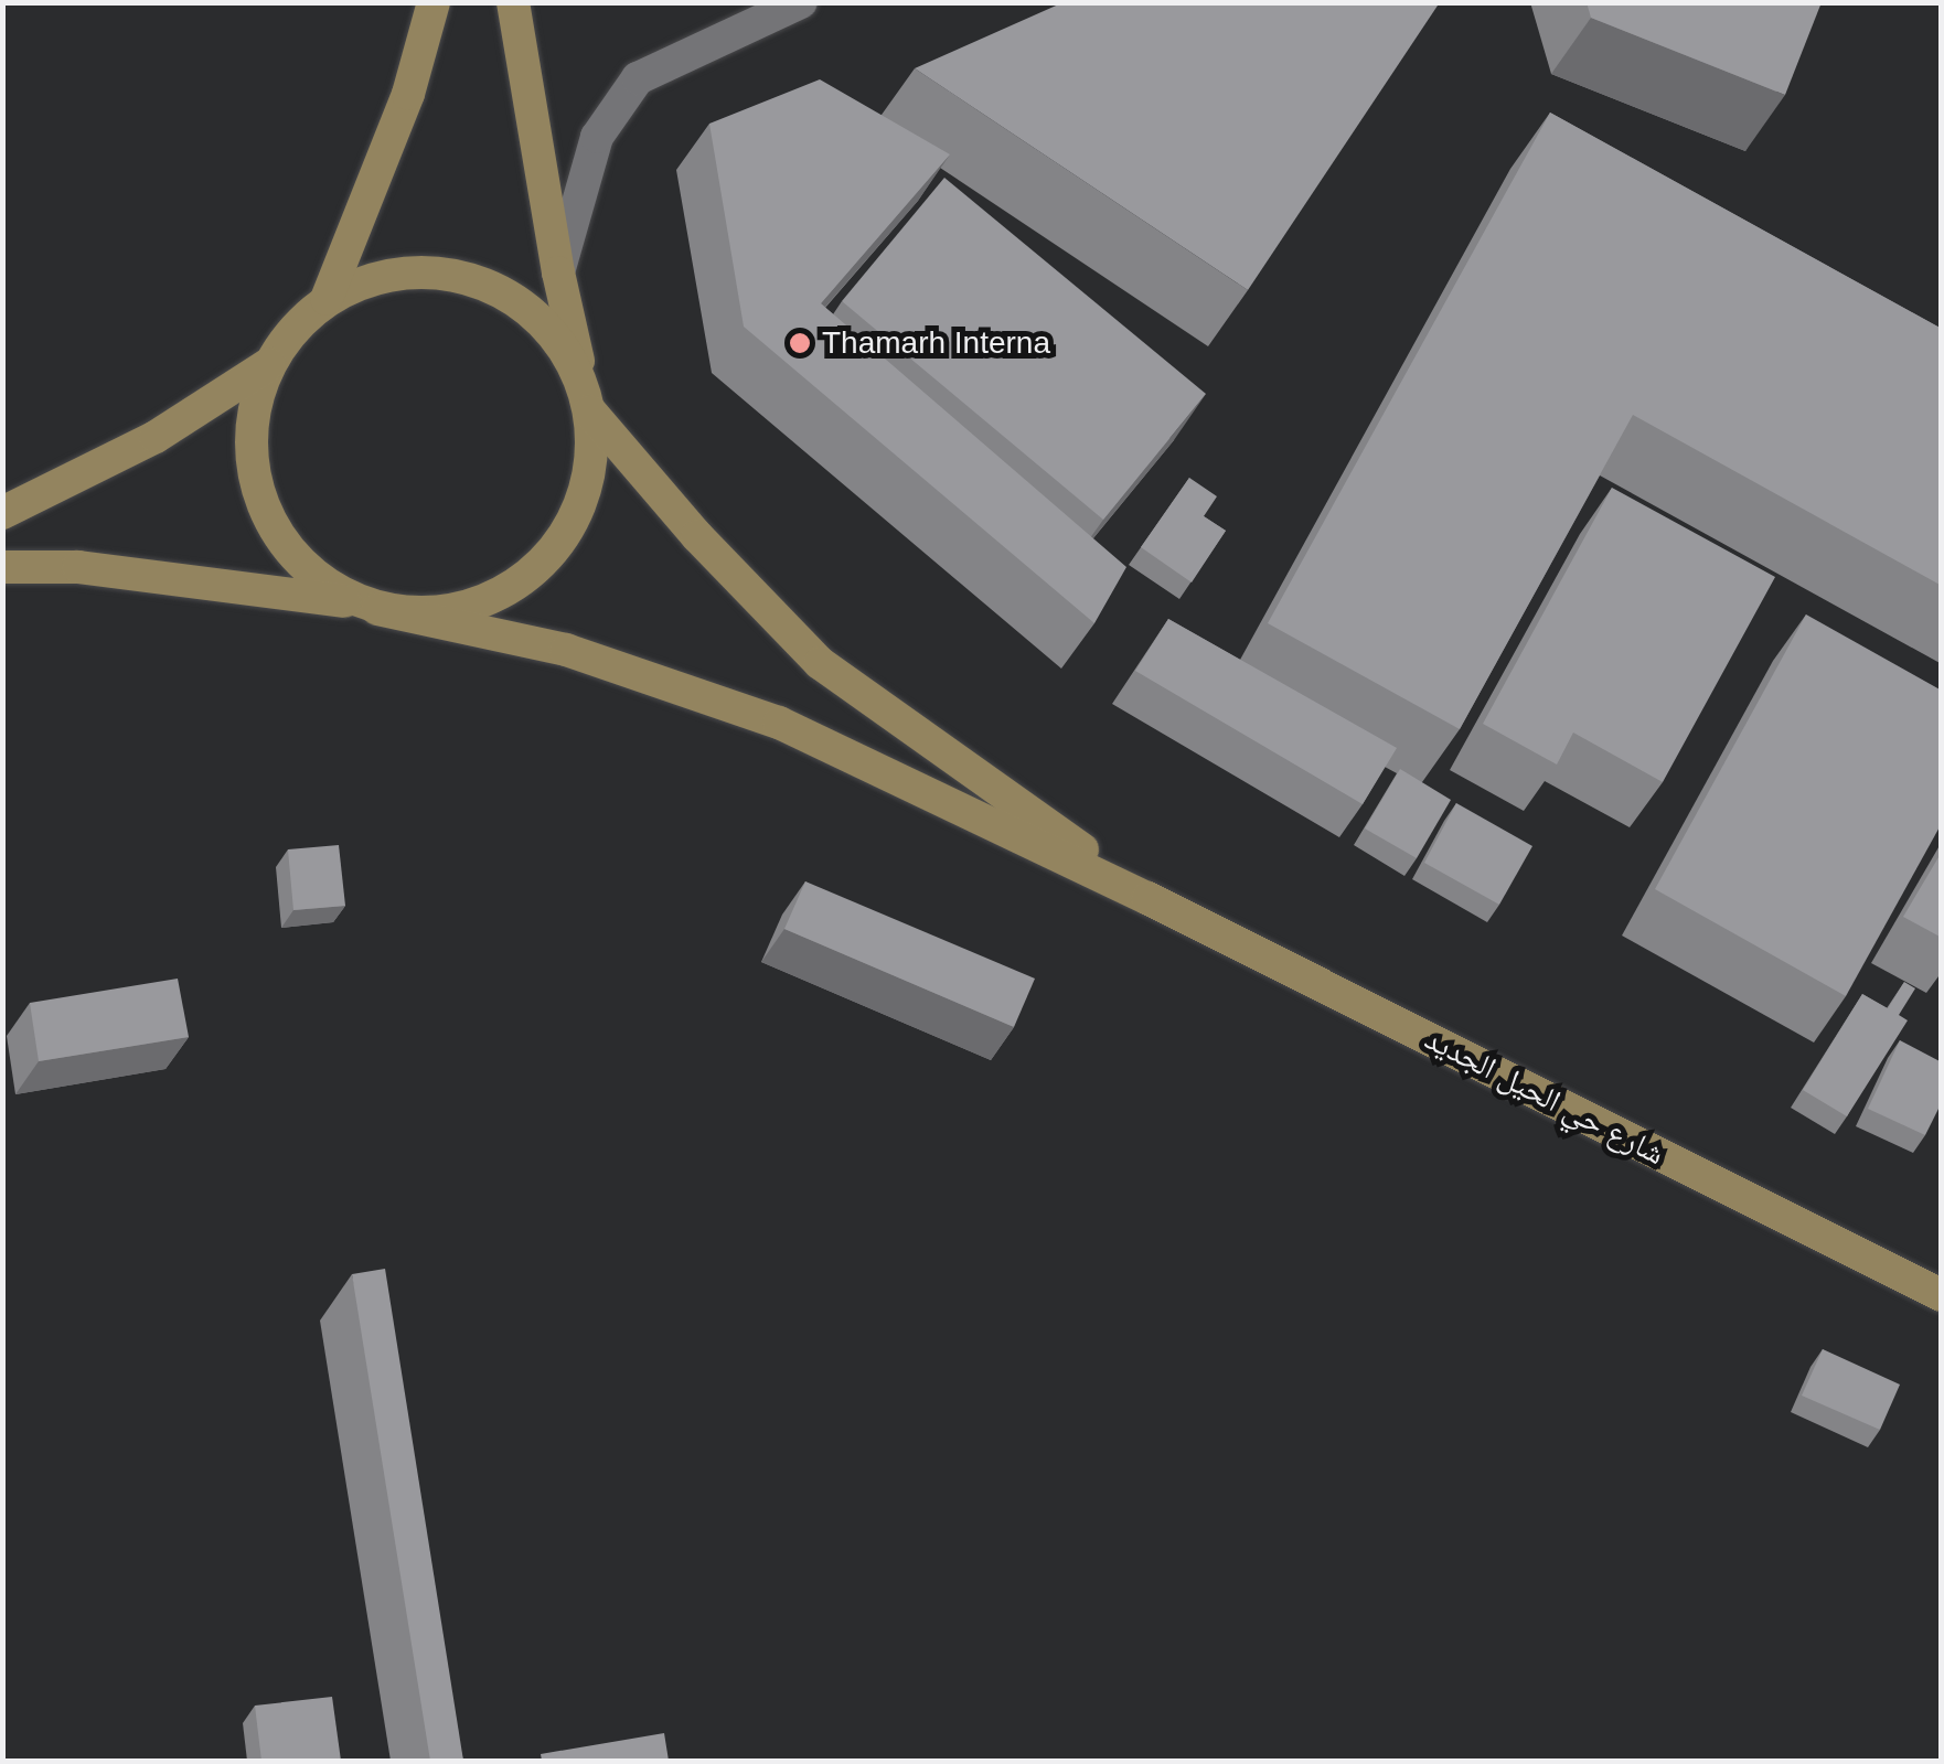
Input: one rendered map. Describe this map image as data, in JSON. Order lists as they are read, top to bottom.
{
  "streets": {
    "street": ["شارع حي الحيل الجديد"]
  },
  "places": ["Thamarh Interna"]
}
